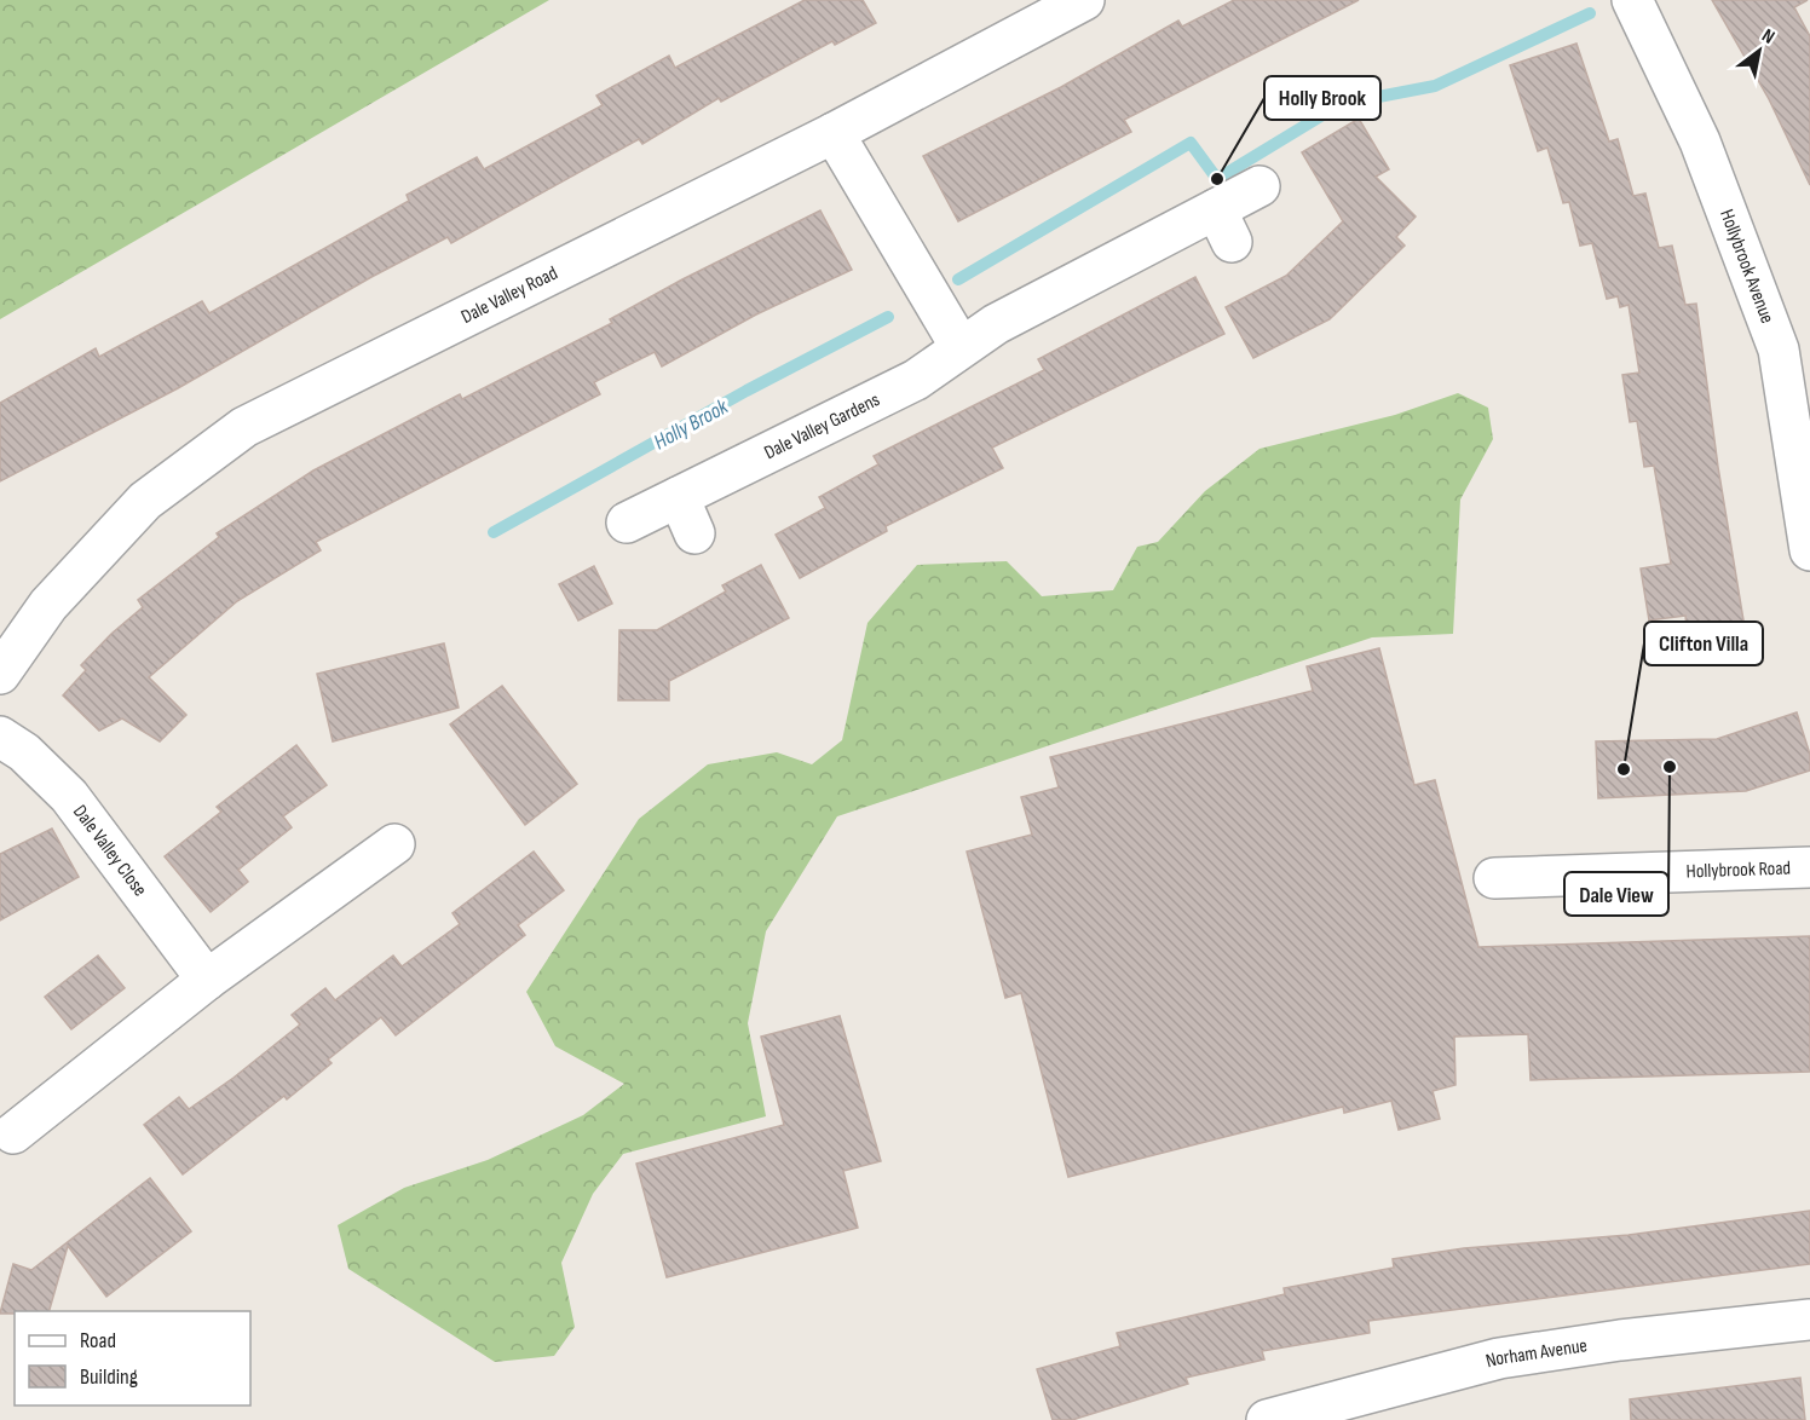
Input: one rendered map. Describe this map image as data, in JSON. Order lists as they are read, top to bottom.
{
  "streets": {
    "street": [
      "Hollybrook Avenue",
      "Dale Valley Road",
      "Dale Valley Gardens",
      "Dale Valley Close",
      "Hollybrook Road",
      "Norham Avenue"
    ]
  },
  "water": ["Holly Brook"],
  "places": ["Holly Brook", "Dale View", "Clifton Villa"],
  "legend": ["Road", "Building"],
  "north": "top right"
}
